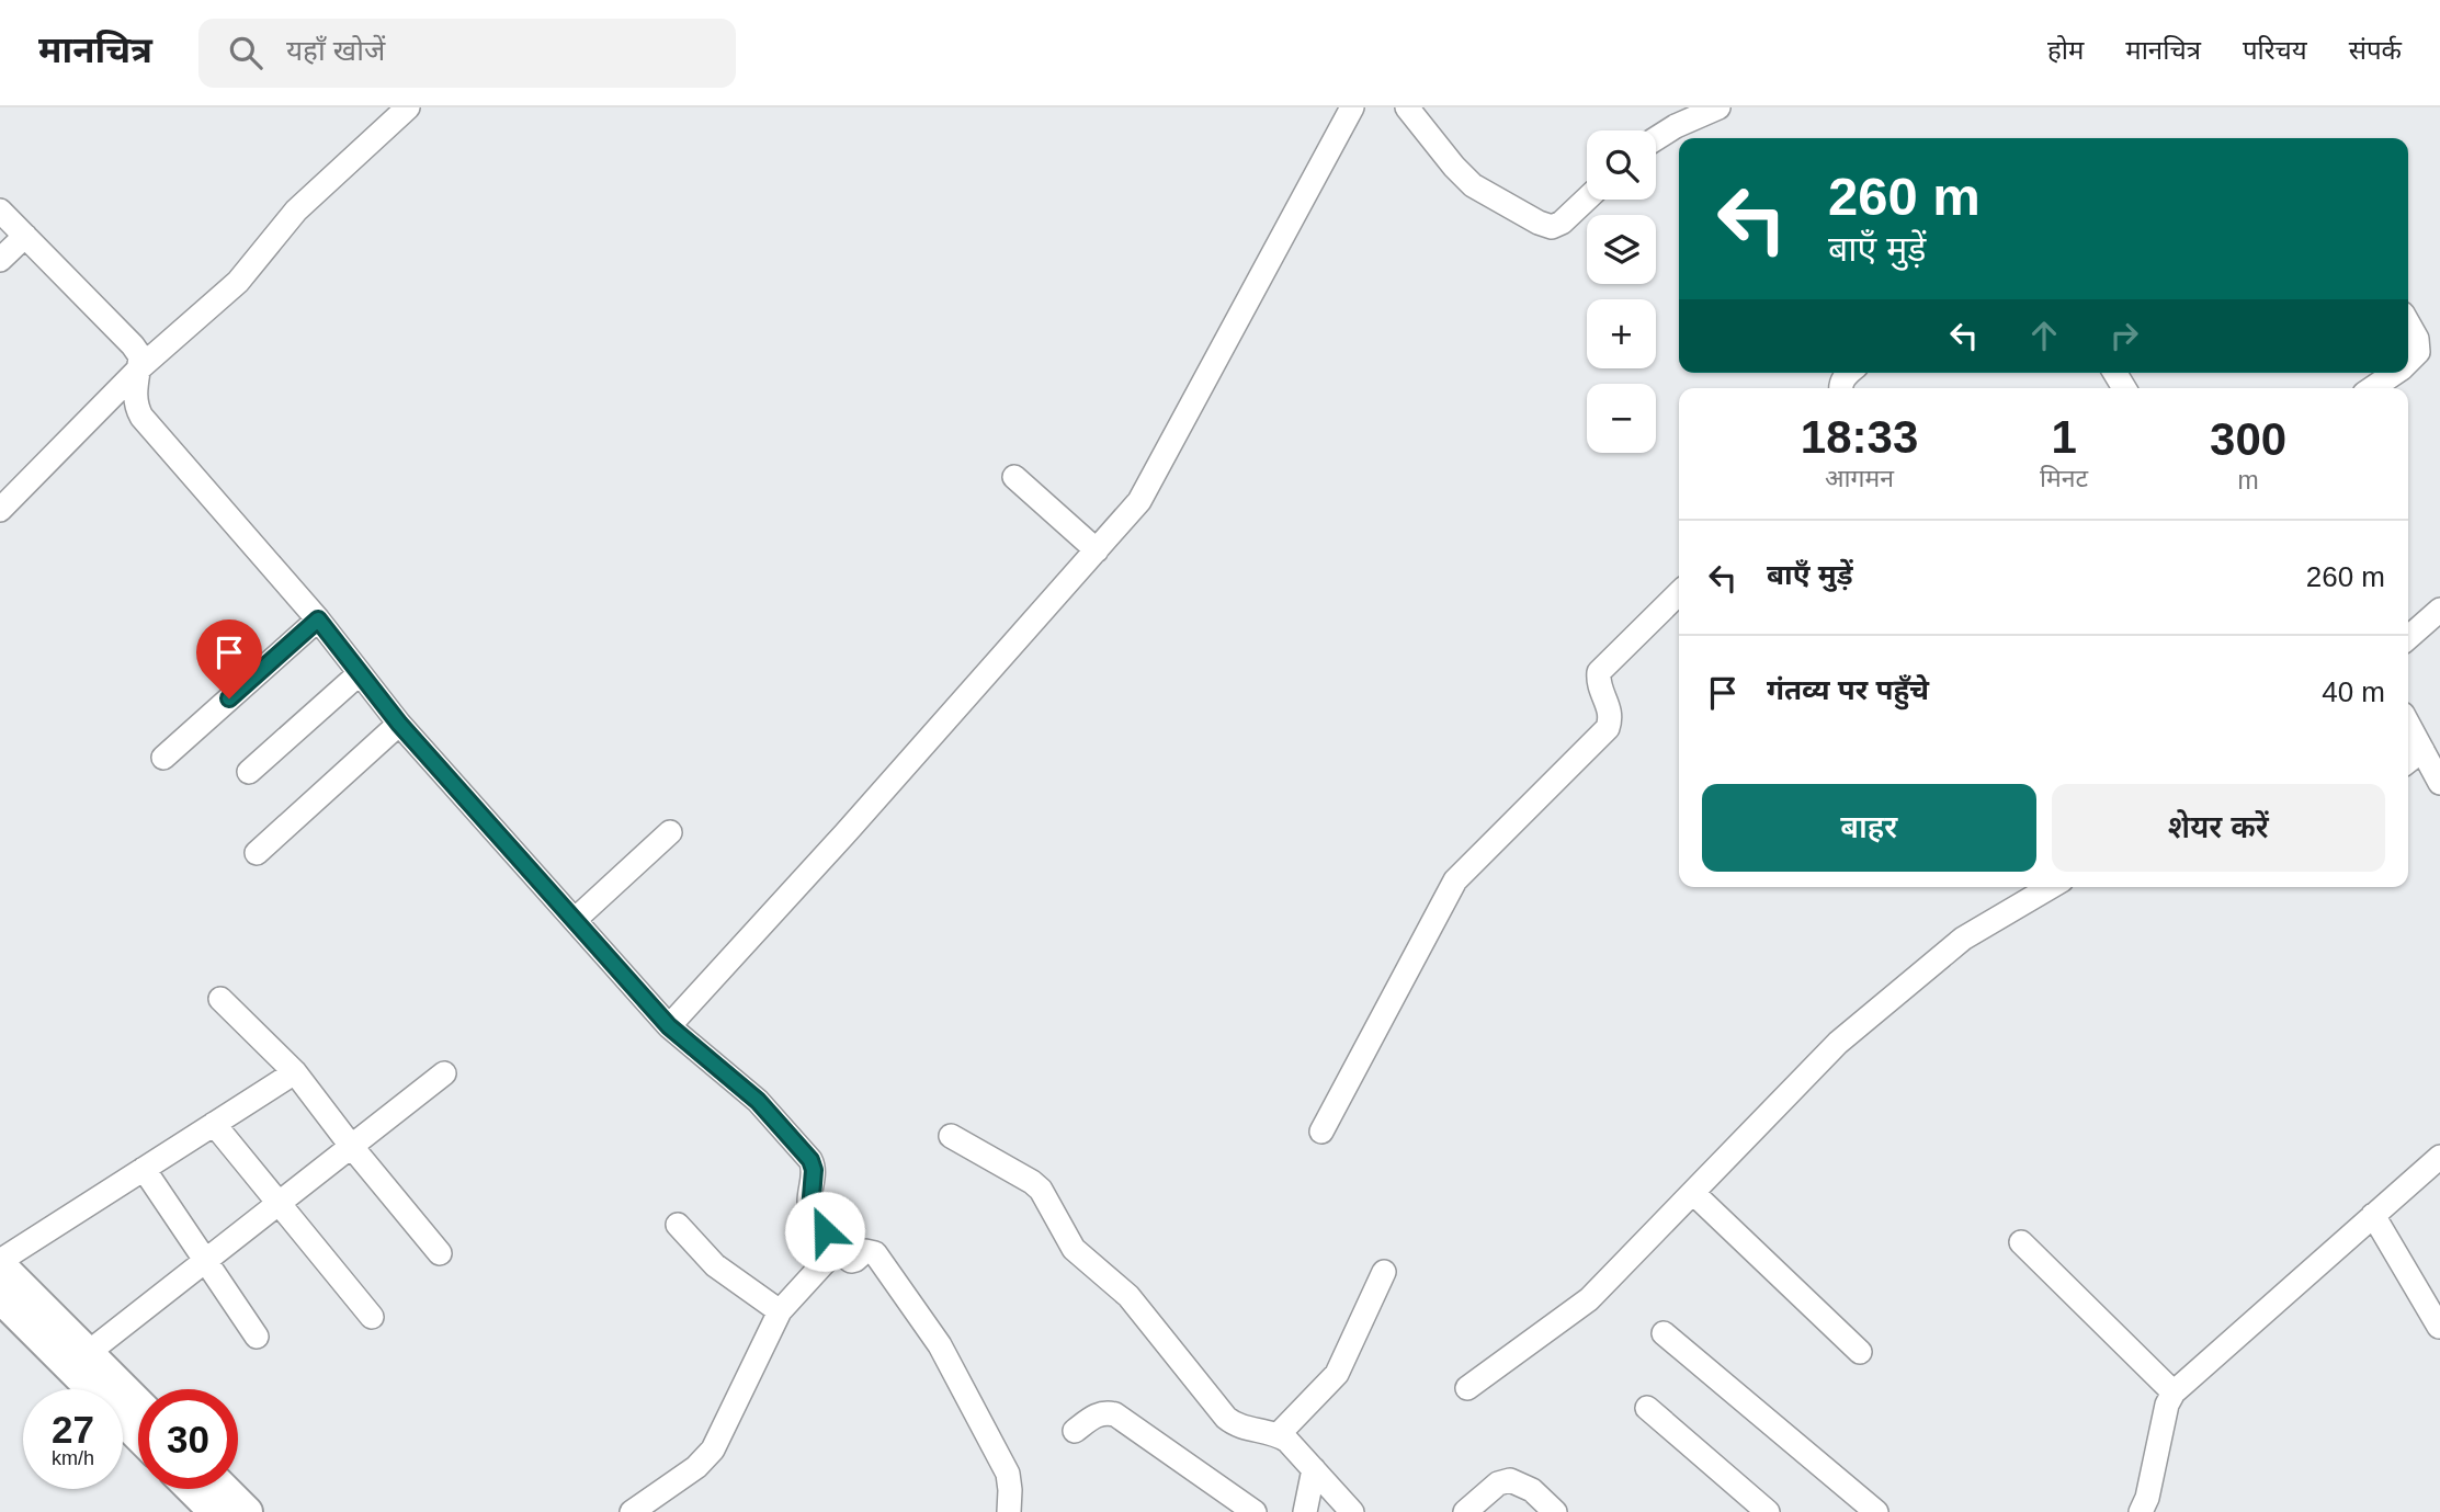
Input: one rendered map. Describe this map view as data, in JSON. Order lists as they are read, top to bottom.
{
  "page": {
    "header": "मानचित्र",
    "search": "यहाँ खोजें",
    "nav": [
      "होम",
      "मानचित्र",
      "परिचय",
      "संपर्क"
    ],
    "map_buttons": ["+", "−"],
    "turn": ["260 m", "बाएँ मुड़ें"],
    "eta": [
      "18:33",
      "आगमन",
      "1",
      "मिनट",
      "300",
      "m"
    ],
    "list": [
      {
        "name": "बाएँ मुड़ें",
        "value": "260 m"
      },
      {
        "name": "गंतव्य पर पहुँचे",
        "value": "40 m"
      }
    ],
    "buttons": ["बाहर", "शेयर करें"],
    "speed": "27 km/h",
    "limit": "30"
  }
}
